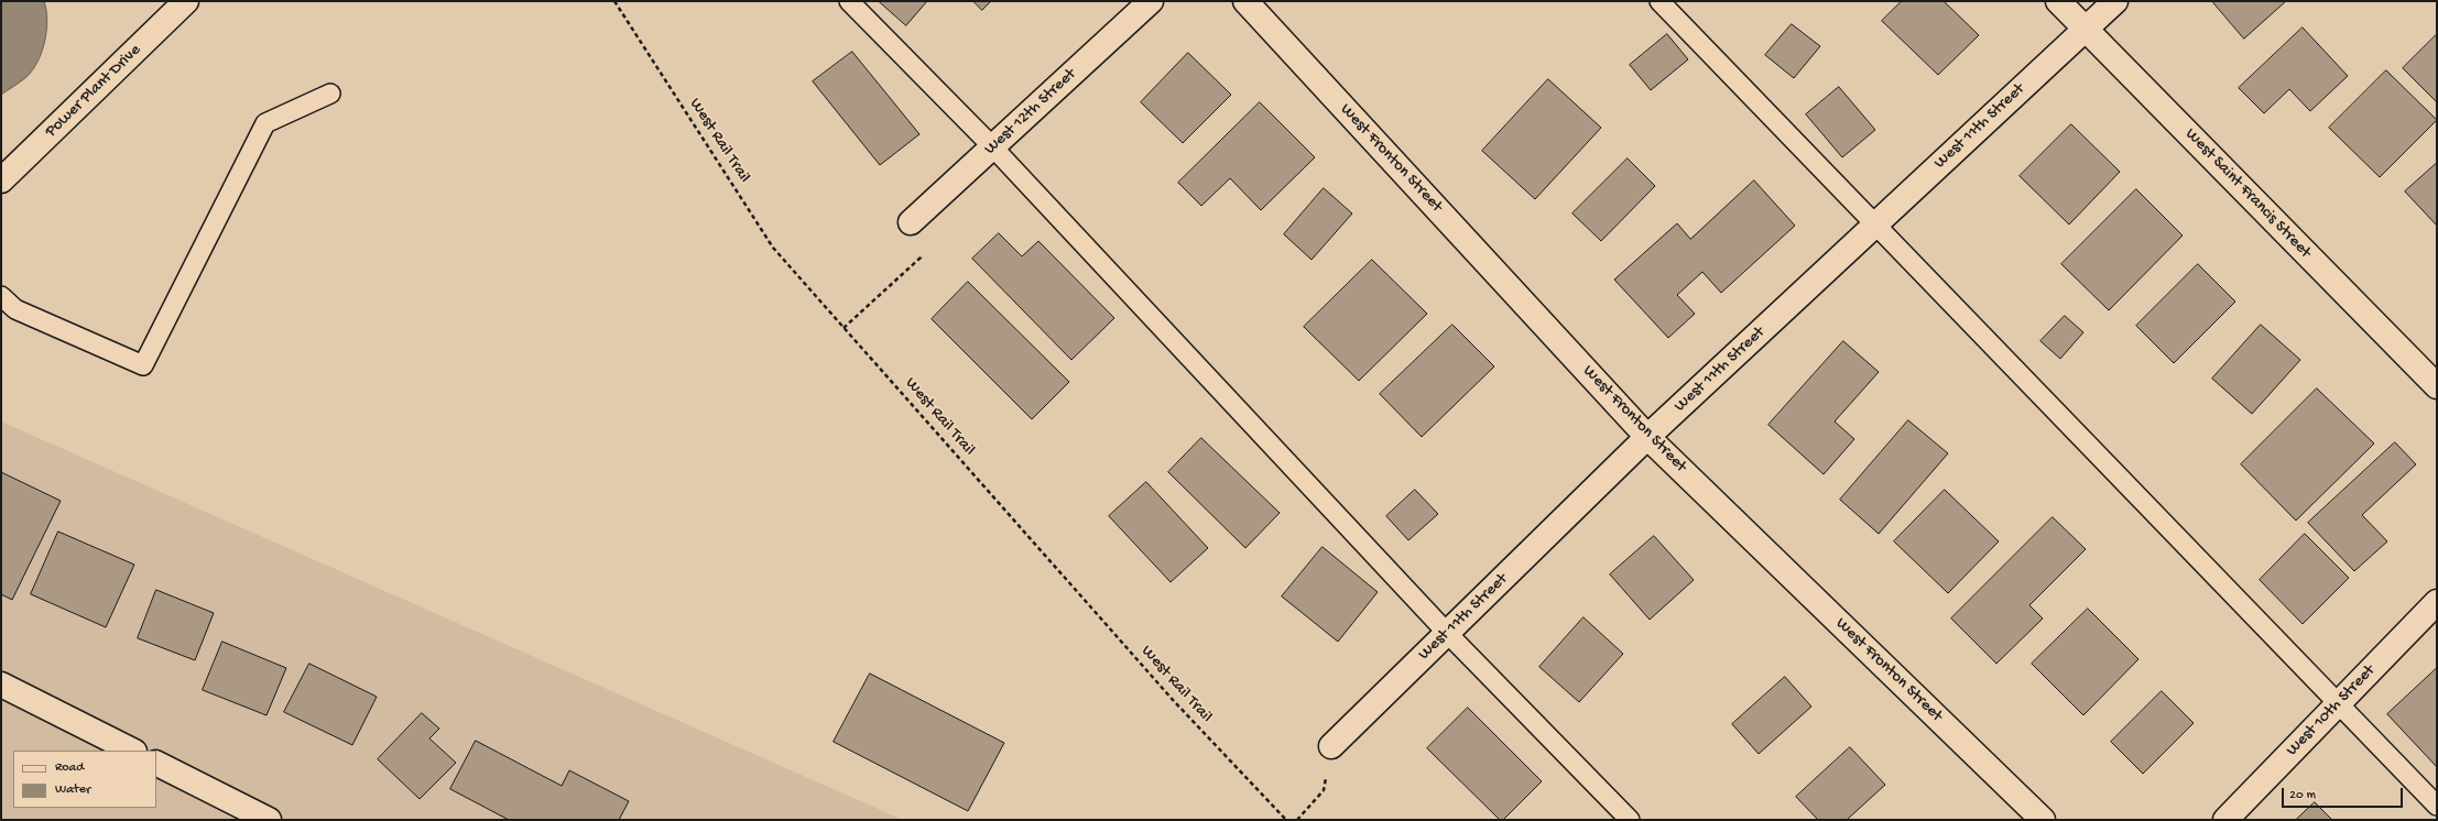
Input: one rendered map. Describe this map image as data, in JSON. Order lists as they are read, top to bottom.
{
  "streets": {
    "street": [
      "Power Plant Drive",
      "West 12th Street",
      "West 11th Street",
      "West Fronton Street",
      "West Saint Francis Street",
      "West 10th Street"
    ],
    "path": ["West Rail Trail"]
  },
  "crossings": [
    ["West 11th Street", "West Fronton Street"],
    ["West 11th Street", "West Saint Francis Street"]
  ],
  "legend": ["Road", "Water"],
  "scale_bar": "20 m"
}
